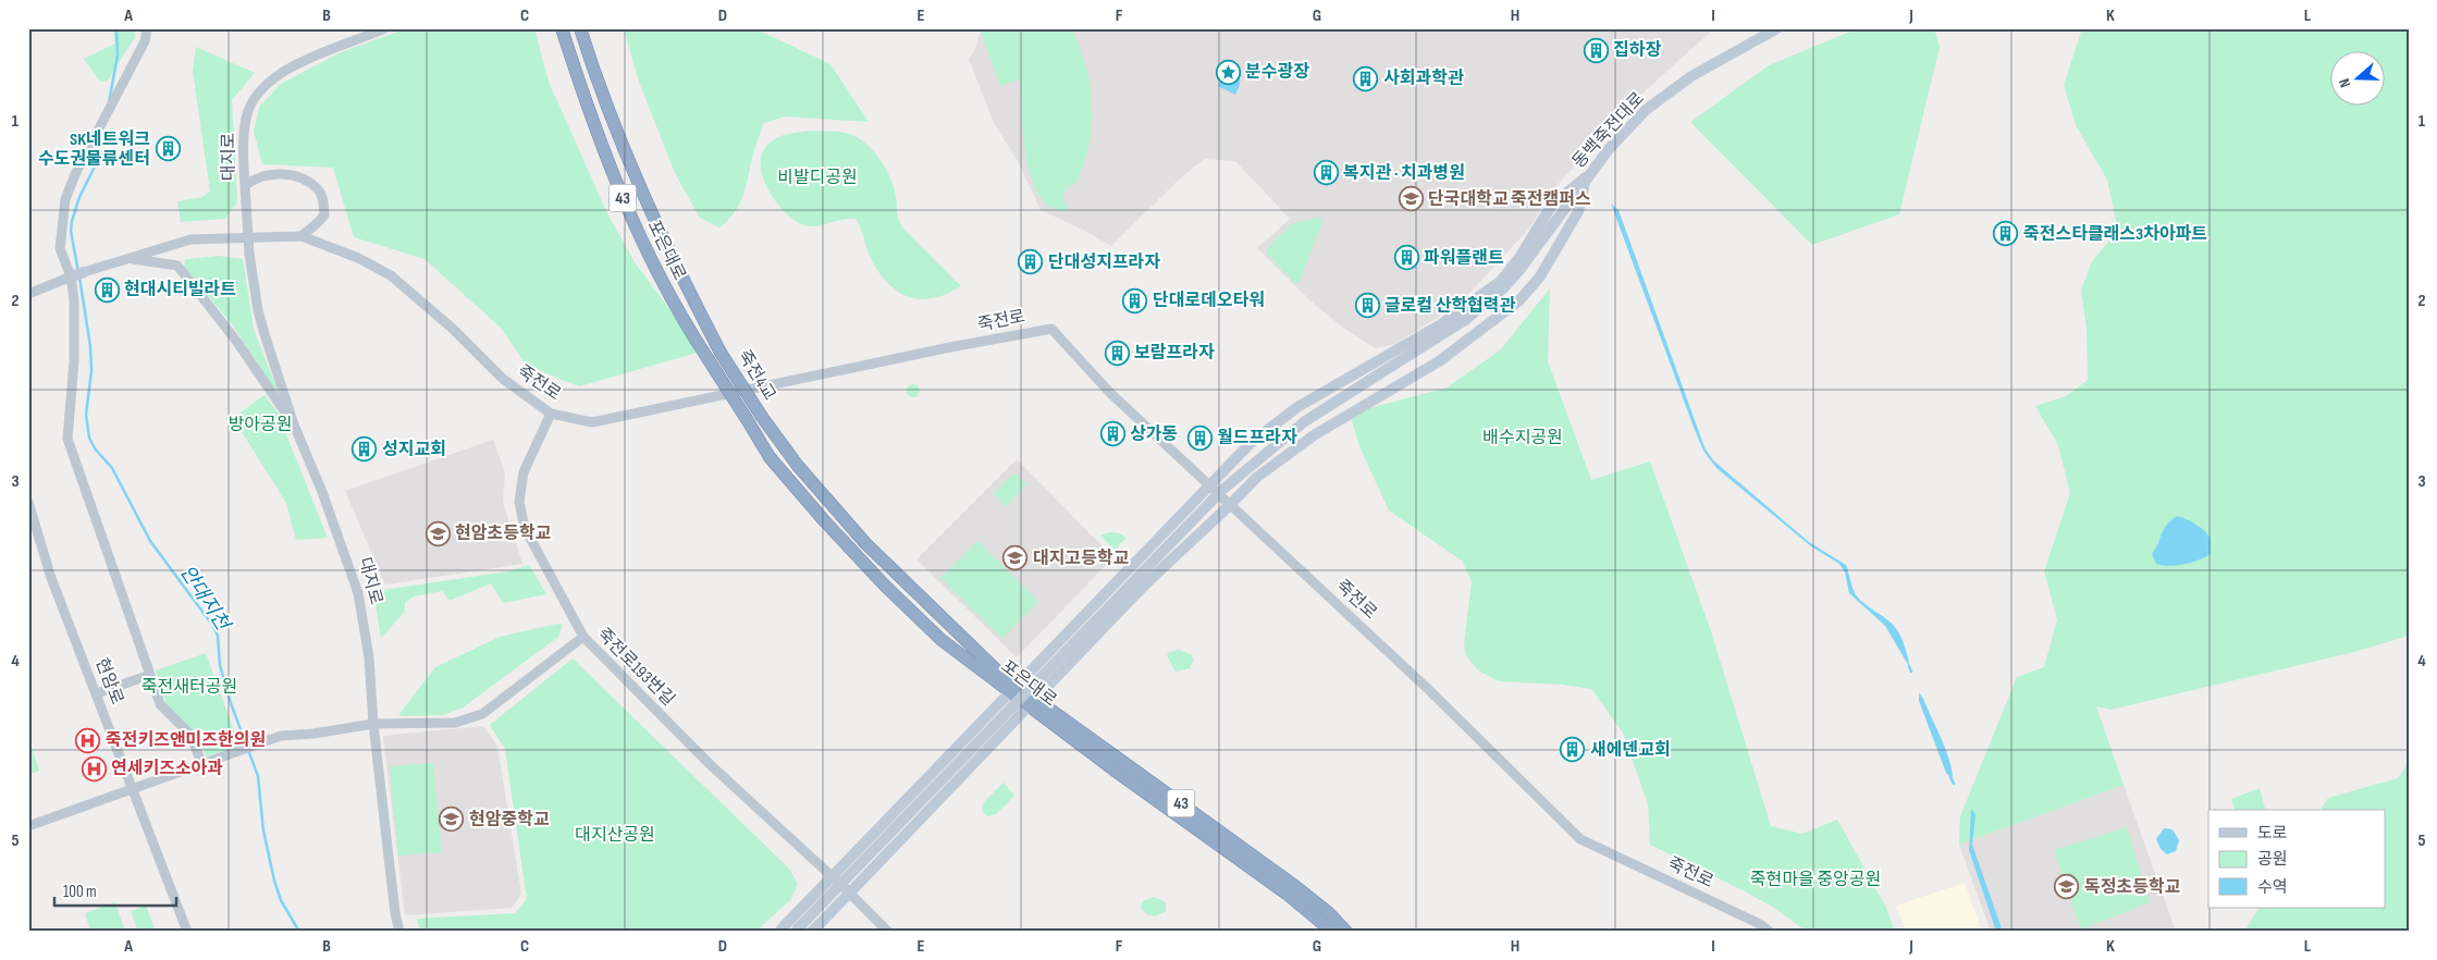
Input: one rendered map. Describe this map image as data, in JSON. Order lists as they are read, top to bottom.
{
  "streets": {
    "highway": ["43", "포은대로", "죽전4교"],
    "main road": ["동백죽전대로"],
    "street": [
      "대지로",
      "죽전로",
      "죽전로193번길",
      "현암로"
    ]
  },
  "crossings": [
    ["포은대로", "죽전4교"],
    ["죽전로", "죽전로193번길"]
  ],
  "water": ["안대지천"],
  "parks": [
    "비발디공원",
    "방아공원",
    "배수지공원",
    "죽전새터공원",
    "대지산공원",
    "죽현마을 중앙공원"
  ],
  "places": {
    "building": [
      "집하장",
      "사회과학관",
      "SK네트워크 수도권물류센터",
      "복지관 · 치과병원",
      "죽전스타클래스3차아파트",
      "파워플랜트",
      "단대성지프라자",
      "현대시티빌라트",
      "단대로데오타워",
      "글로컬 산학협력관",
      "보람프라자",
      "상가동",
      "월드프라자",
      "성지교회",
      "새에덴교회"
    ],
    "place": ["분수광장"],
    "school or university": [
      "단국대학교 죽전캠퍼스",
      "현암초등학교",
      "대지고등학교",
      "현암중학교",
      "독정초등학교"
    ],
    "hospital": ["죽전키즈앤미즈한의원", "연세키즈소아과"]
  },
  "legend": ["도로", "공원", "수역"],
  "scale_bar": "100 m",
  "north": "left",
  "grid": {
    "columns": [
      "A",
      "B",
      "C",
      "D",
      "E",
      "F",
      "G",
      "H",
      "I",
      "J",
      "K",
      "L"
    ],
    "rows": [
      "1",
      "2",
      "3",
      "4",
      "5"
    ]
  }
}
